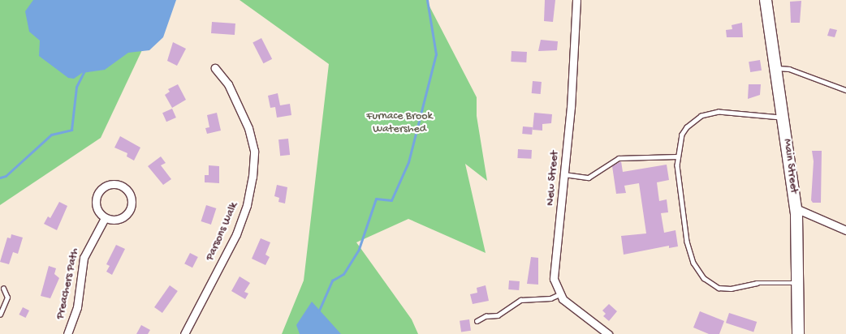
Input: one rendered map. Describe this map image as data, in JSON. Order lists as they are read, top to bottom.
{
  "streets": {
    "main road": ["Main Street"],
    "street": ["New Street", "Parsons Walk", "Preachers Path"]
  },
  "parks": ["Furnace Brook Watershed"]
}
